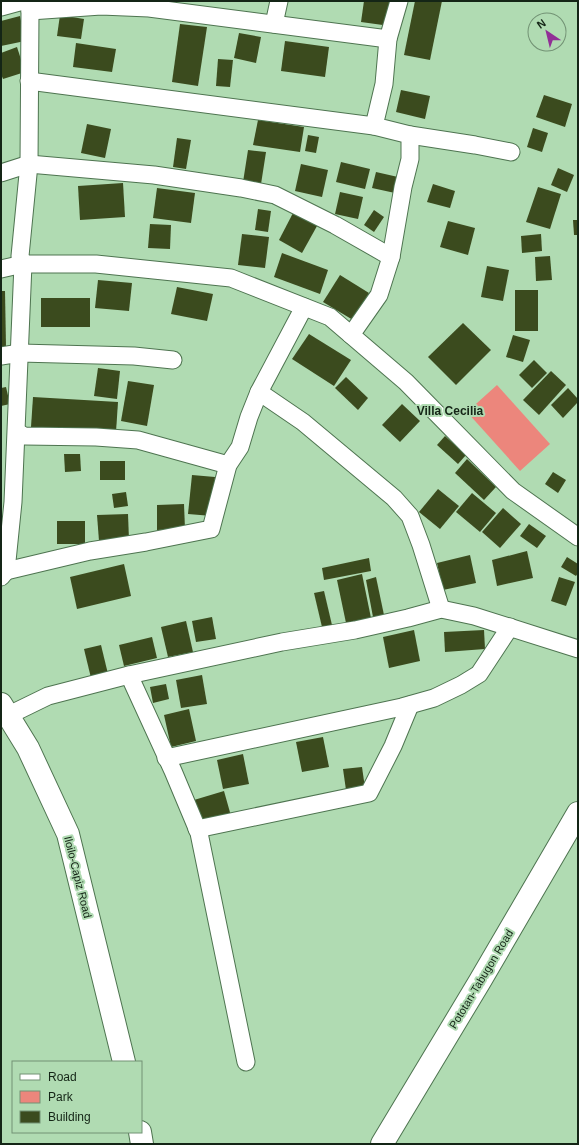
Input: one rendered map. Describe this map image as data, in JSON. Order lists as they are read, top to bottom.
{
  "streets": {
    "main road": ["Iloilo-Capiz Road", "Pototan-Tabugon Road"]
  },
  "districts": ["Villa Cecilia"],
  "legend": ["Road", "Park", "Building"],
  "north": "top left"
}
